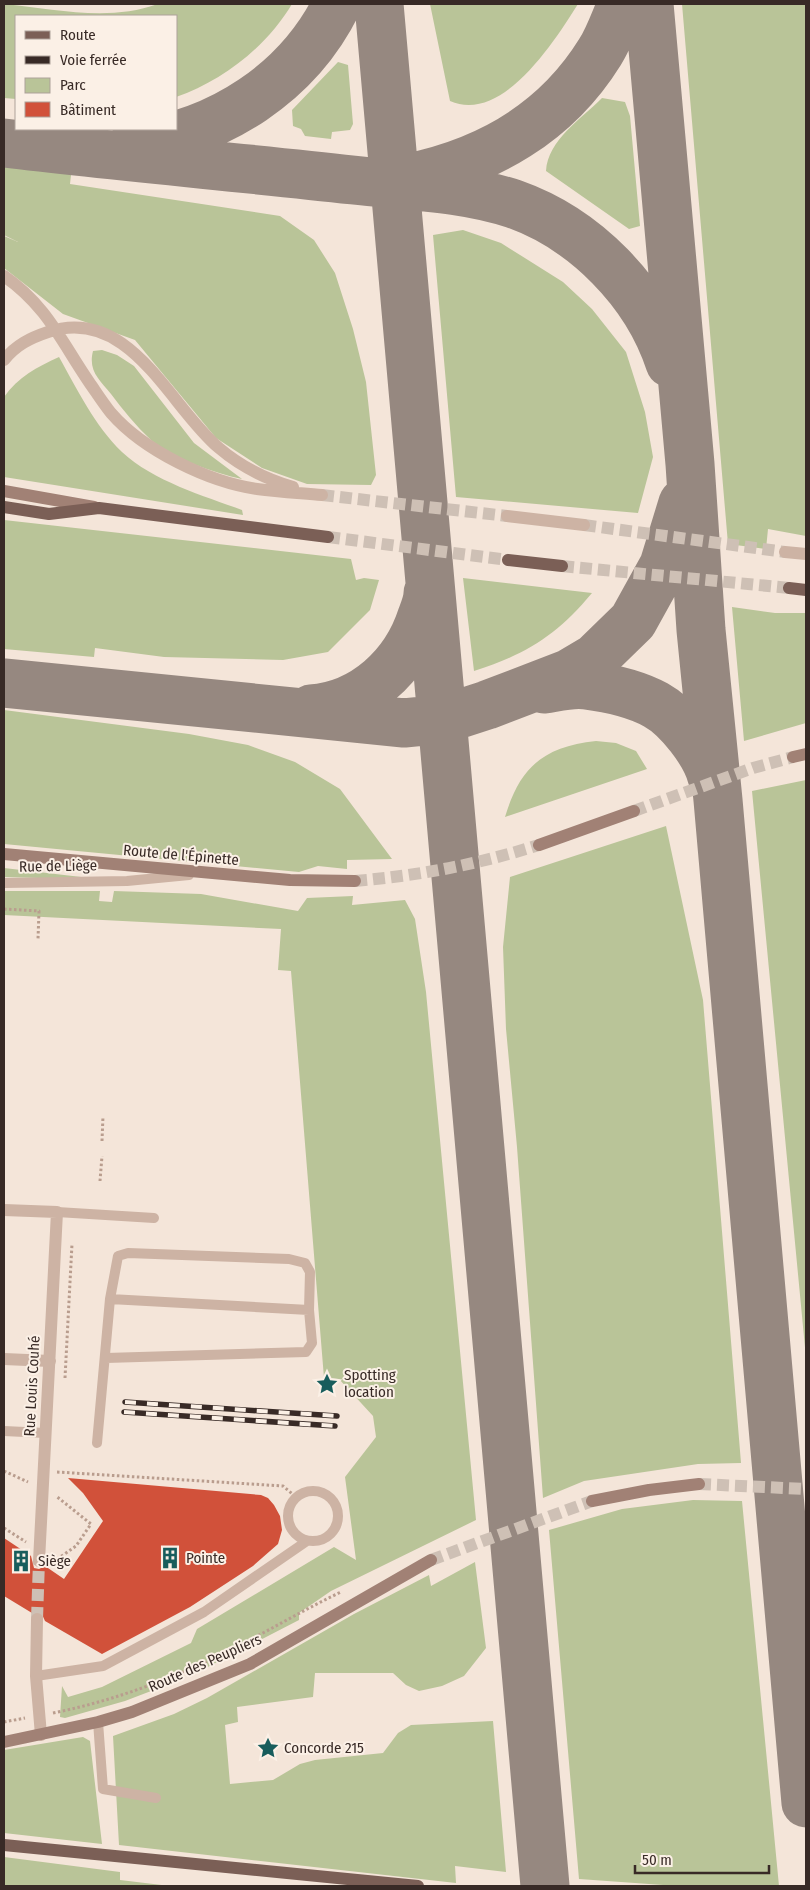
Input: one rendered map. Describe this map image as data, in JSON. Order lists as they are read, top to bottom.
{
  "streets": {
    "main road": ["Route de l'Épinette", "Route des Peupliers"],
    "street": ["Rue Louis Couhé"],
    "lane": ["Rue de Liège"]
  },
  "crossings": [
    ["Route de l'Épinette", "Rue de Liège"]
  ],
  "places": {
    "place": ["Spotting location", "Concorde 215"],
    "building": ["Pointe", "Siège"]
  },
  "legend": [
    "Route",
    "Voie ferrée",
    "Parc",
    "Bâtiment"
  ],
  "scale_bar": "50 m"
}
